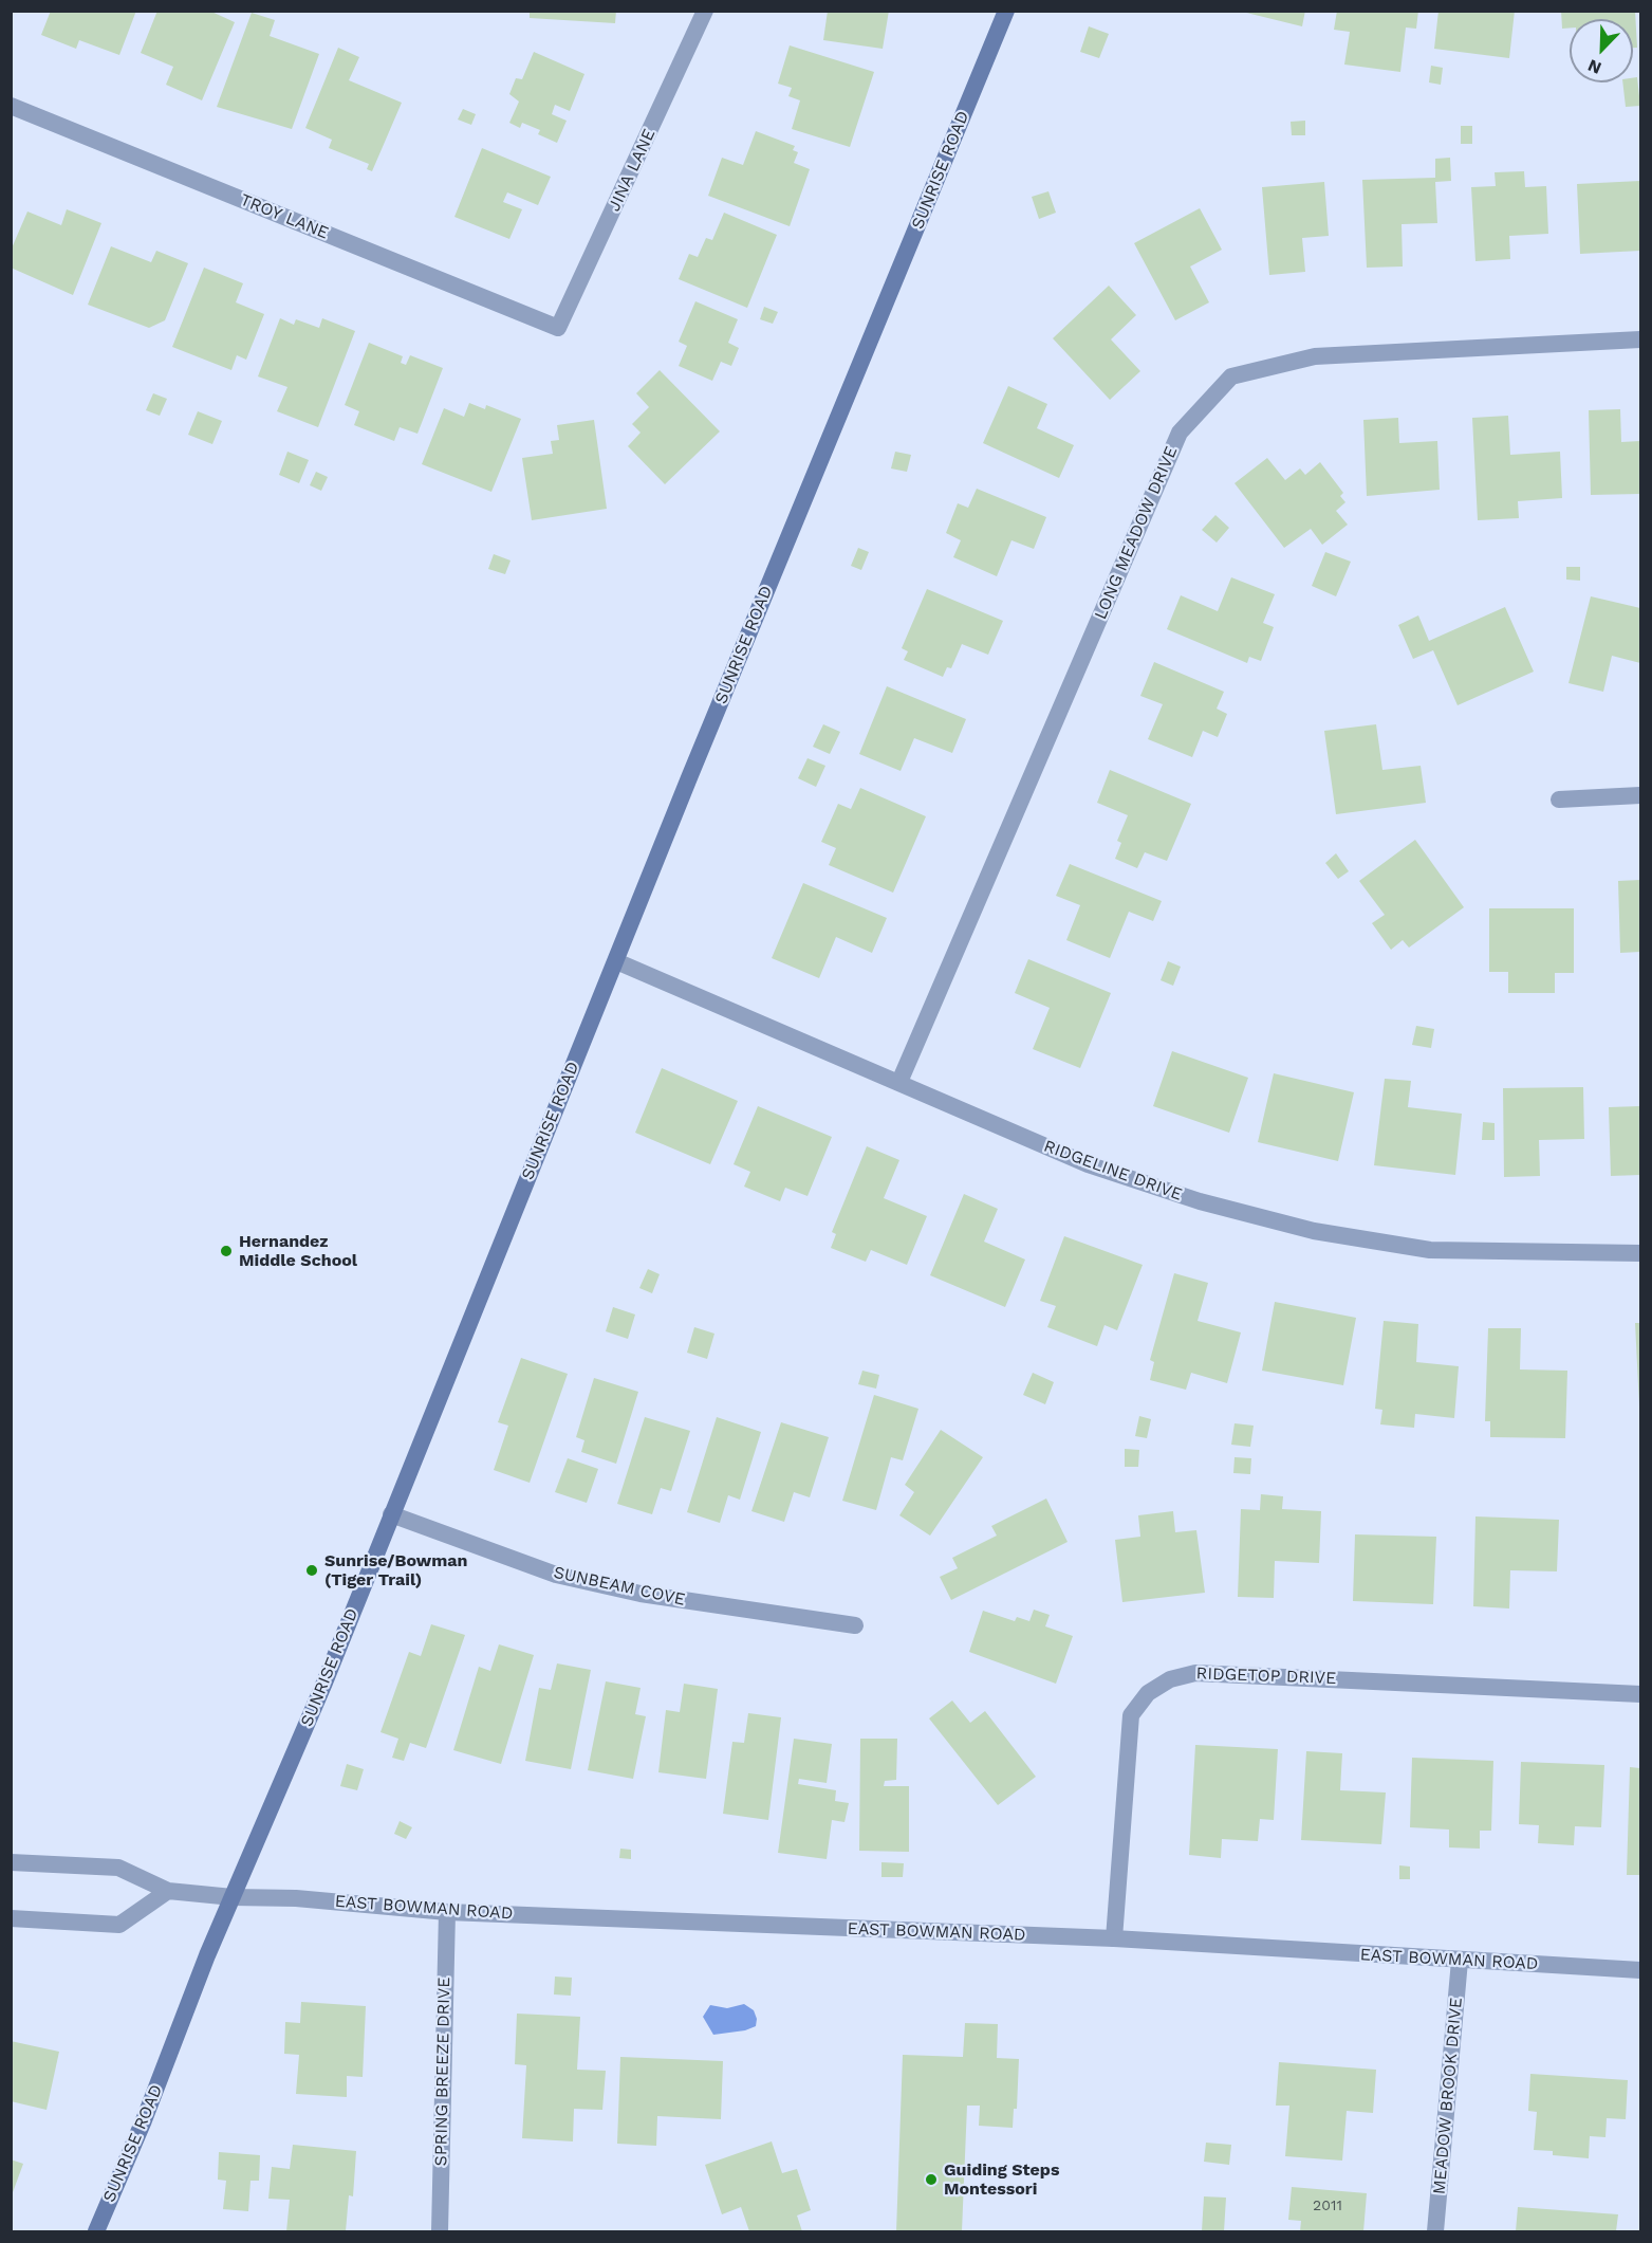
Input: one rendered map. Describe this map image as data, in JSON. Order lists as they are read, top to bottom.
{
  "streets": {
    "main road": ["SUNRISE ROAD"],
    "street": [
      "JINA LANE",
      "TROY LANE",
      "LONG MEADOW DRIVE",
      "RIDGELINE DRIVE",
      "SUNBEAM COVE",
      "RIDGETOP DRIVE",
      "EAST BOWMAN ROAD",
      "SPRING BREEZE DRIVE",
      "MEADOW BROOK DRIVE"
    ]
  },
  "crossings": [
    ["JINA LANE", "TROY LANE"],
    ["SUNRISE ROAD", "RIDGELINE DRIVE"],
    ["SUNRISE ROAD", "SUNBEAM COVE"],
    ["SUNRISE ROAD", "EAST BOWMAN ROAD"],
    ["LONG MEADOW DRIVE", "RIDGELINE DRIVE"],
    ["RIDGETOP DRIVE", "EAST BOWMAN ROAD"],
    ["EAST BOWMAN ROAD", "SPRING BREEZE DRIVE"],
    ["EAST BOWMAN ROAD", "MEADOW BROOK DRIVE"]
  ],
  "places": ["Hernandez Middle School", "Sunrise/Bowman (Tiger Trail)", "Guiding Steps Montessori"],
  "house_numbers": ["2011"],
  "north": "bottom left"
}
